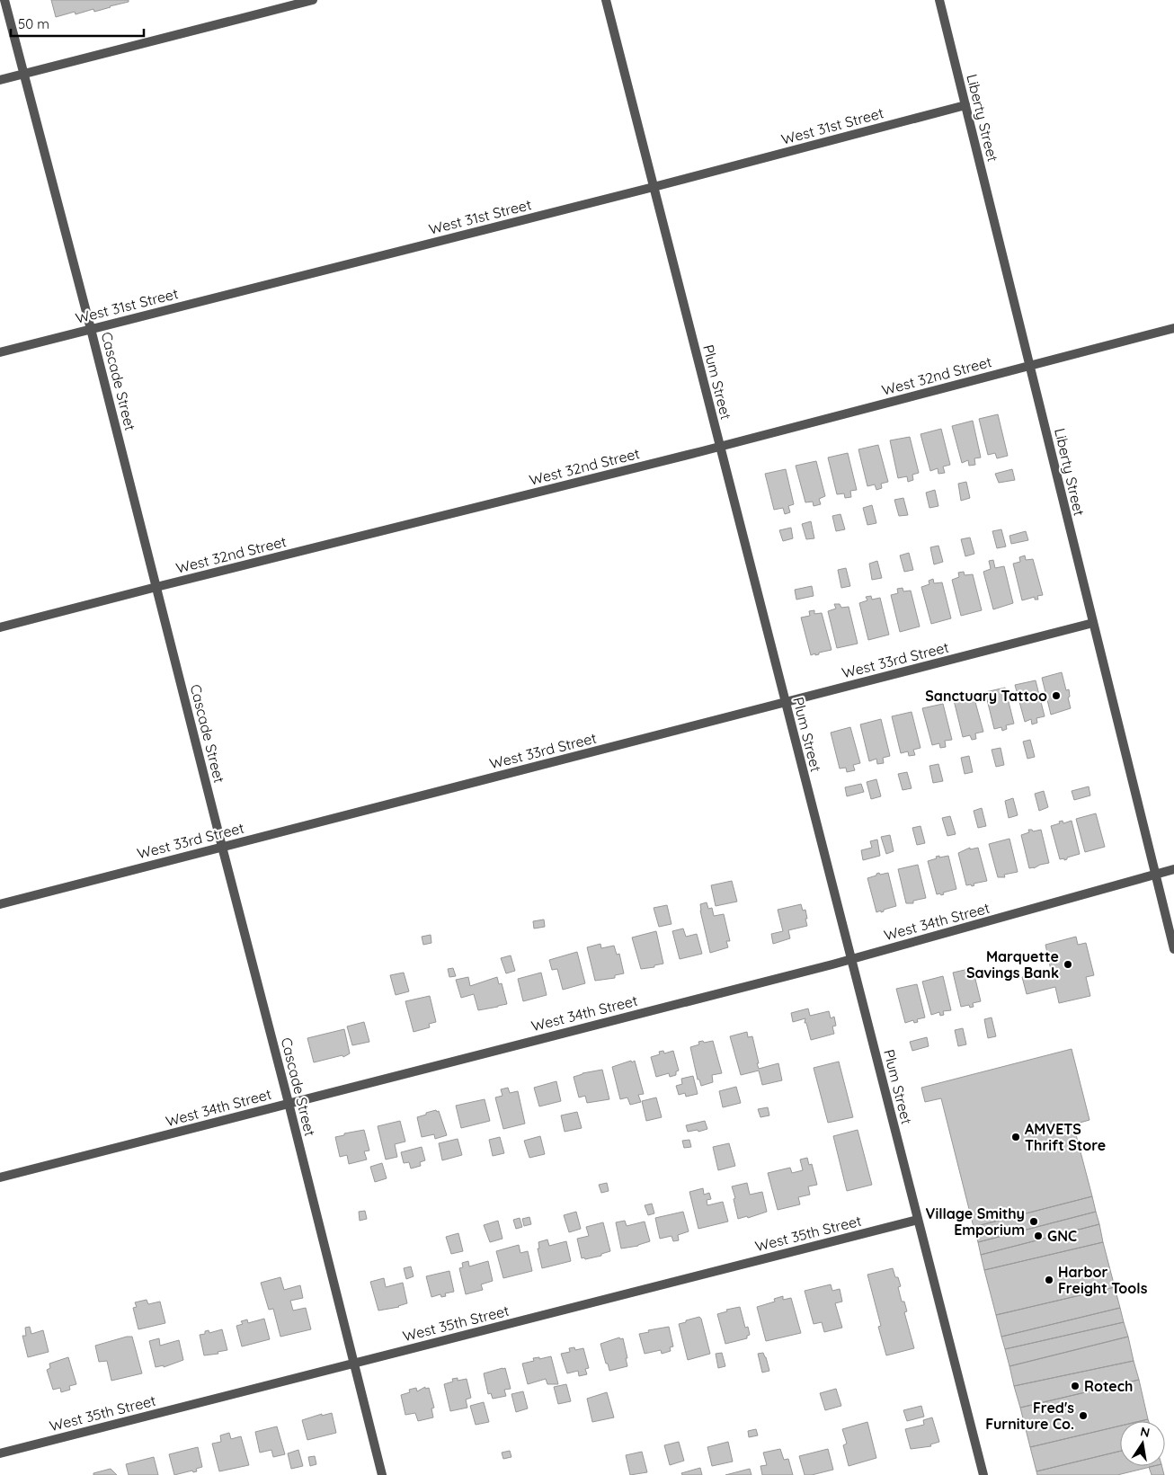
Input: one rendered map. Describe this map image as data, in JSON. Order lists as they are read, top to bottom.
{
  "streets": {
    "street": [
      "Liberty Street",
      "West 31st Street",
      "West 32nd Street",
      "Cascade Street",
      "Plum Street",
      "West 33rd Street",
      "West 34th Street",
      "West 35th Street"
    ]
  },
  "crossings": [
    ["Liberty Street", "West 31st Street"],
    ["Liberty Street", "West 32nd Street"],
    ["Liberty Street", "West 33rd Street"],
    ["Liberty Street", "West 34th Street"],
    ["West 31st Street", "Cascade Street"],
    ["West 31st Street", "Plum Street"],
    ["West 32nd Street", "Cascade Street"],
    ["West 32nd Street", "Plum Street"],
    ["Cascade Street", "West 33rd Street"],
    ["Cascade Street", "West 34th Street"],
    ["Cascade Street", "West 35th Street"],
    ["Plum Street", "West 33rd Street"],
    ["Plum Street", "West 34th Street"],
    ["Plum Street", "West 35th Street"]
  ],
  "places": [
    "Sanctuary Tattoo",
    "Marquette Savings Bank",
    "AMVETS Thrift Store",
    "Village Smithy Emporium",
    "GNC",
    "Harbor Freight Tools",
    "Rotech",
    "Fred's Furniture Co."
  ],
  "scale_bar": "50 m",
  "north": "top"
}
